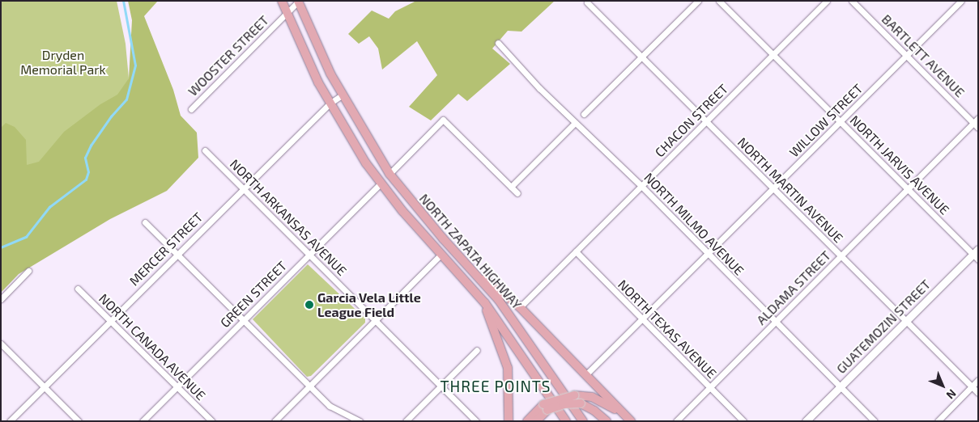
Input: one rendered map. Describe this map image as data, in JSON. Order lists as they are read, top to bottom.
{
  "streets": {
    "main road": ["NORTH ZAPATA HIGHWAY", "GUATEMOZIN STREET"],
    "street": [
      "WOOSTER STREET",
      "BARTLETT AVENUE",
      "CHACON STREET",
      "WILLOW STREET",
      "NORTH JARVIS AVENUE",
      "NORTH MARTIN AVENUE",
      "NORTH ARKANSAS AVENUE",
      "NORTH MILMO AVENUE",
      "MERCER STREET",
      "ALDAMA STREET",
      "GREEN STREET",
      "NORTH TEXAS AVENUE",
      "NORTH CANADA AVENUE"
    ]
  },
  "crossings": [
    ["WOOSTER STREET", "NORTH ZAPATA HIGHWAY"],
    ["BARTLETT AVENUE", "WILLOW STREET"],
    ["BARTLETT AVENUE", "ALDAMA STREET"],
    ["CHACON STREET", "NORTH JARVIS AVENUE"],
    ["CHACON STREET", "NORTH MARTIN AVENUE"],
    ["CHACON STREET", "NORTH MILMO AVENUE"],
    ["CHACON STREET", "NORTH TEXAS AVENUE"],
    ["WILLOW STREET", "NORTH JARVIS AVENUE"],
    ["WILLOW STREET", "NORTH MARTIN AVENUE"],
    ["WILLOW STREET", "NORTH MILMO AVENUE"],
    ["WILLOW STREET", "NORTH TEXAS AVENUE"],
    ["NORTH JARVIS AVENUE", "ALDAMA STREET"],
    ["NORTH JARVIS AVENUE", "GUATEMOZIN STREET"],
    ["NORTH MARTIN AVENUE", "ALDAMA STREET"],
    ["NORTH MARTIN AVENUE", "GUATEMOZIN STREET"],
    ["NORTH ARKANSAS AVENUE", "MERCER STREET"],
    ["NORTH ARKANSAS AVENUE", "GREEN STREET"],
    ["NORTH MILMO AVENUE", "ALDAMA STREET"],
    ["NORTH MILMO AVENUE", "GUATEMOZIN STREET"],
    ["MERCER STREET", "NORTH ZAPATA HIGHWAY"],
    ["MERCER STREET", "NORTH CANADA AVENUE"],
    ["NORTH ZAPATA HIGHWAY", "GREEN STREET"],
    ["ALDAMA STREET", "NORTH TEXAS AVENUE"],
    ["GREEN STREET", "NORTH CANADA AVENUE"]
  ],
  "districts": ["THREE POINTS"],
  "parks": ["Dryden Memorial Park"],
  "places": ["Garcia Vela Little League Field"],
  "north": "bottom right"
}
